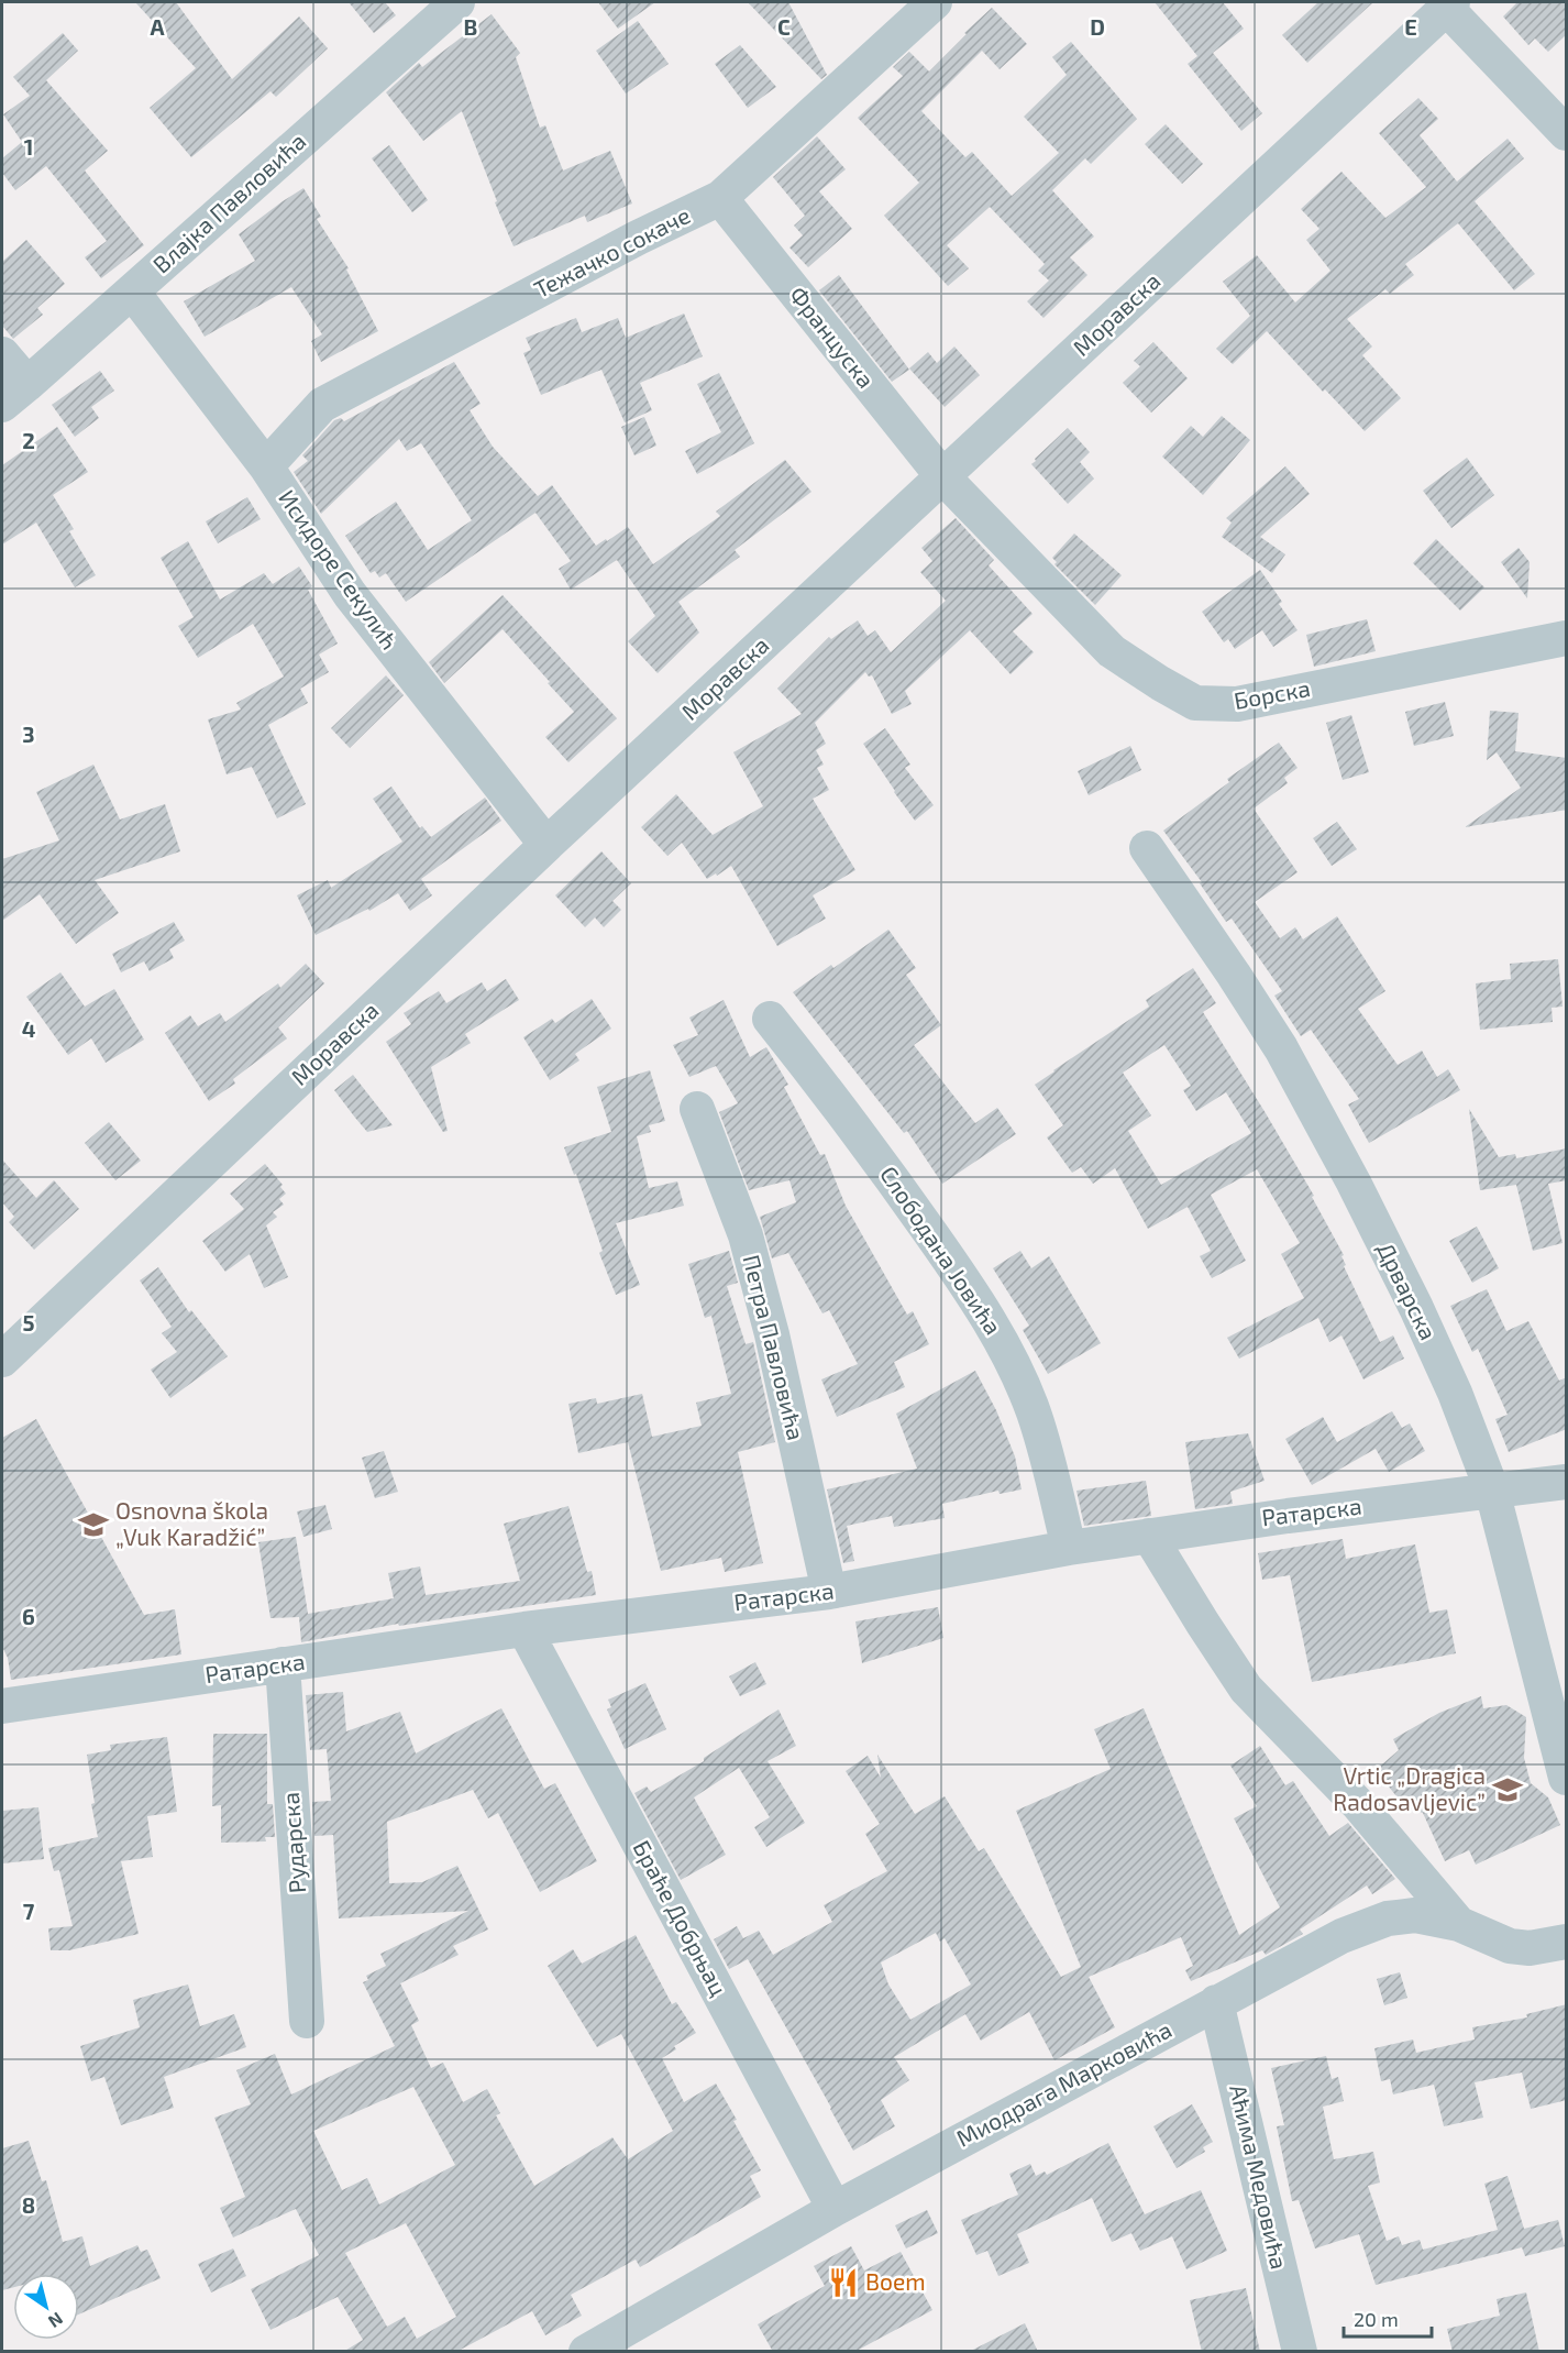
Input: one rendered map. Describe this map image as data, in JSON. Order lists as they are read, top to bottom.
{
  "streets": {
    "street": [
      "Влајка Павловића",
      "Тежачко сокаче",
      "Моравска",
      "Француска",
      "Исидоре Секулић",
      "Борска",
      "Слободана Јовића",
      "Дрварска",
      "Петра Павловића",
      "Ратарска",
      "Рударска",
      "Браће Добрњац",
      "Миодрага Марковића",
      "Аћима Медовића"
    ]
  },
  "crossings": [
    ["Влајка Павловића", "Исидоре Секулић"],
    ["Тежачко сокаче", "Француска"],
    ["Тежачко сокаче", "Исидоре Секулић"],
    ["Моравска", "Француска"],
    ["Моравска", "Исидоре Секулић"],
    ["Моравска", "Борска"],
    ["Француска", "Борска"],
    ["Слободана Јовића", "Ратарска"],
    ["Дрварска", "Ратарска"],
    ["Петра Павловића", "Ратарска"],
    ["Ратарска", "Рударска"],
    ["Ратарска", "Браће Добрњац"],
    ["Браће Добрњац", "Миодрага Марковића"],
    ["Миодрага Марковића", "Аћима Медовића"]
  ],
  "places": {
    "school or university": ["Osnovna škola „Vuk Karadžić”", "Vrtic „Dragica Radosavljevic”"],
    "restaurant": ["Boem"]
  },
  "scale_bar": "20 m",
  "north": "bottom right",
  "grid": {
    "columns": [
      "A",
      "B",
      "C",
      "D",
      "E"
    ],
    "rows": [
      "1",
      "2",
      "3",
      "4",
      "5",
      "6",
      "7",
      "8"
    ]
  }
}
